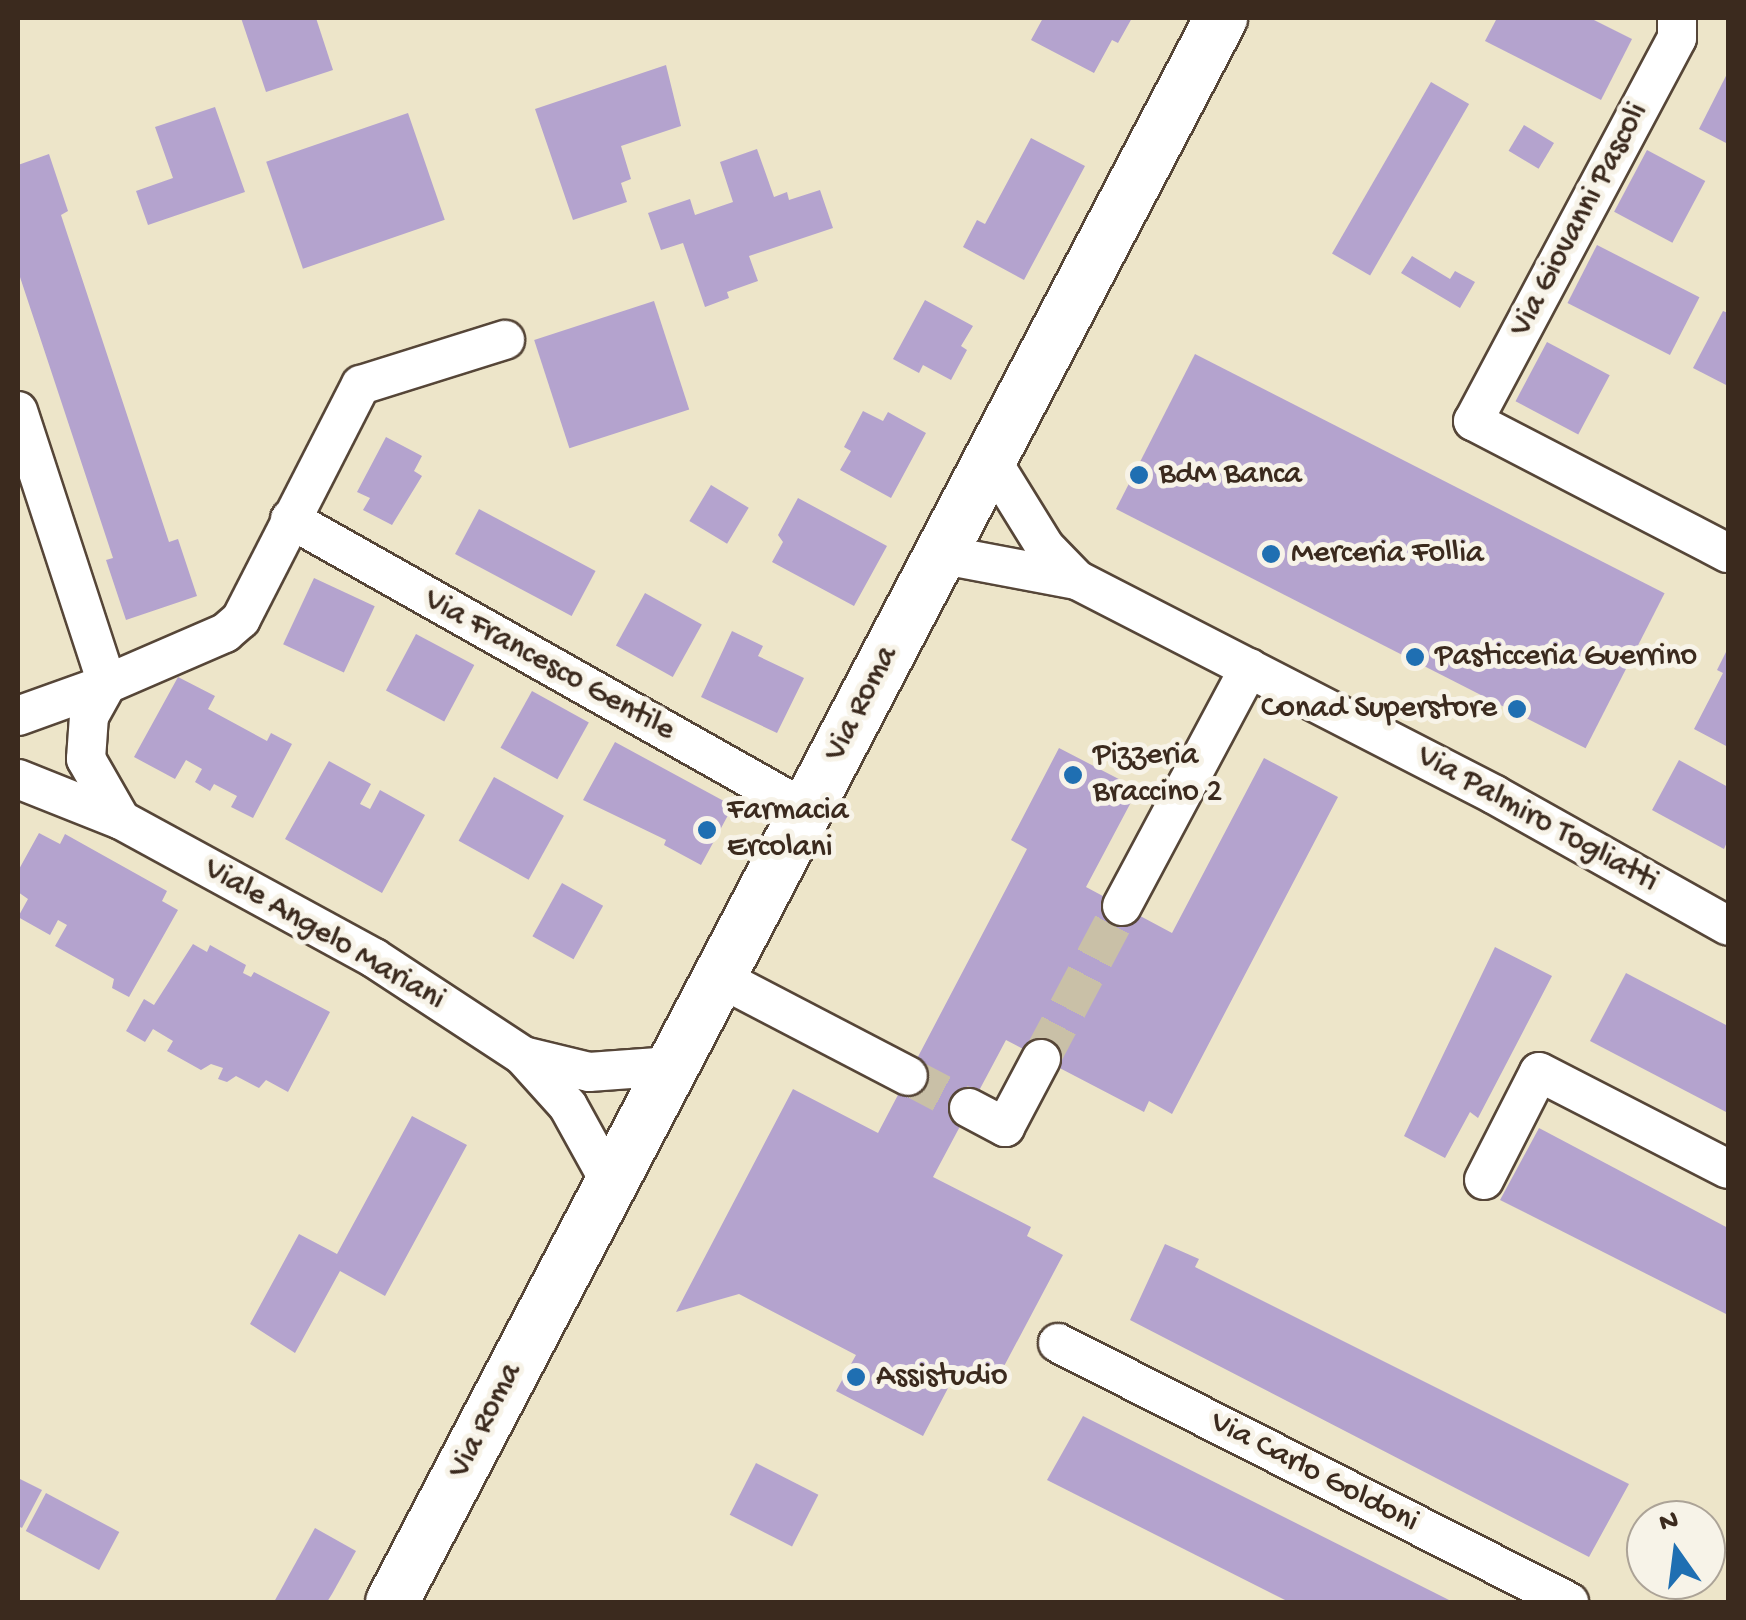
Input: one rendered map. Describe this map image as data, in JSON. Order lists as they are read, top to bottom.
{
  "streets": {
    "main road": ["Via Roma"],
    "street": [
      "Via Giovanni Pascoli",
      "Via Francesco Gentile",
      "Via Palmiro Togliatti",
      "Viale Angelo Mariani",
      "Via Carlo Goldoni"
    ]
  },
  "crossings": [
    ["Via Francesco Gentile", "Via Roma"],
    ["Via Roma", "Via Palmiro Togliatti"],
    ["Via Roma", "Viale Angelo Mariani"]
  ],
  "places": [
    "BdM Banca",
    "Merceria Follia",
    "Pasticceria Guerrino",
    "Conad Superstore",
    "Pizzeria Braccino 2",
    "Farmacia Ercolani",
    "Assistudio"
  ],
  "north": "top"
}
